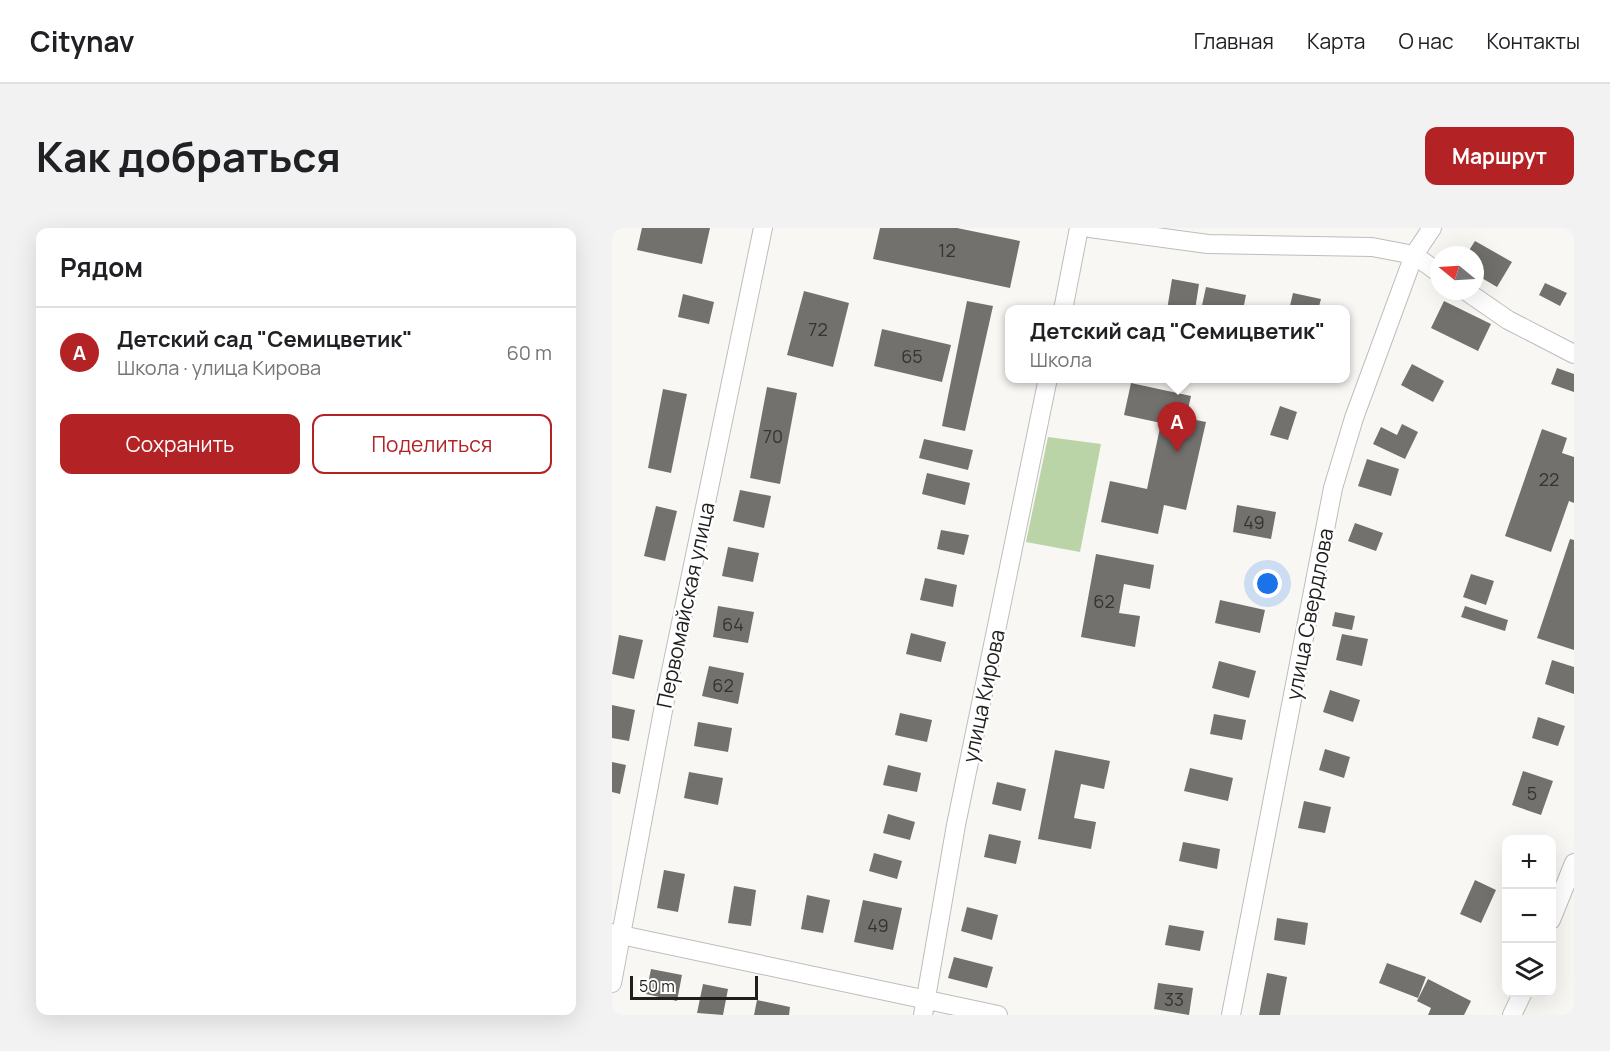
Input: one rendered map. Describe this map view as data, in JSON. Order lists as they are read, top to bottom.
{
  "streets": {
    "street": ["Первомайская улица", "улица Свердлова", "улица Кирова"]
  },
  "house_numbers": [
    "12",
    "72",
    "65",
    "70",
    "22",
    "49",
    "62",
    "64",
    "62",
    "5",
    "49",
    "33"
  ],
  "scale_bar": "50 m",
  "north": "left",
  "page": {
    "header": "Citynav",
    "nav": [
      "Главная",
      "Карта",
      "О нас",
      "Контакты"
    ],
    "title": "Как добраться",
    "buttons": [
      "Маршрут",
      ["Сохранить", "Поделиться"]
    ],
    "heading": "Рядом",
    "popup": ["Детский сад \"Семицветик\"", "Школа"],
    "list": [
      {
        "mark": "A",
        "name": "Детский сад \"Семицветик\"",
        "note": "Школа · улица Кирова",
        "value": "60 m"
      }
    ],
    "pins": "A",
    "map_buttons": ["+", "−"],
    "scale": "50 m"
  }
}
